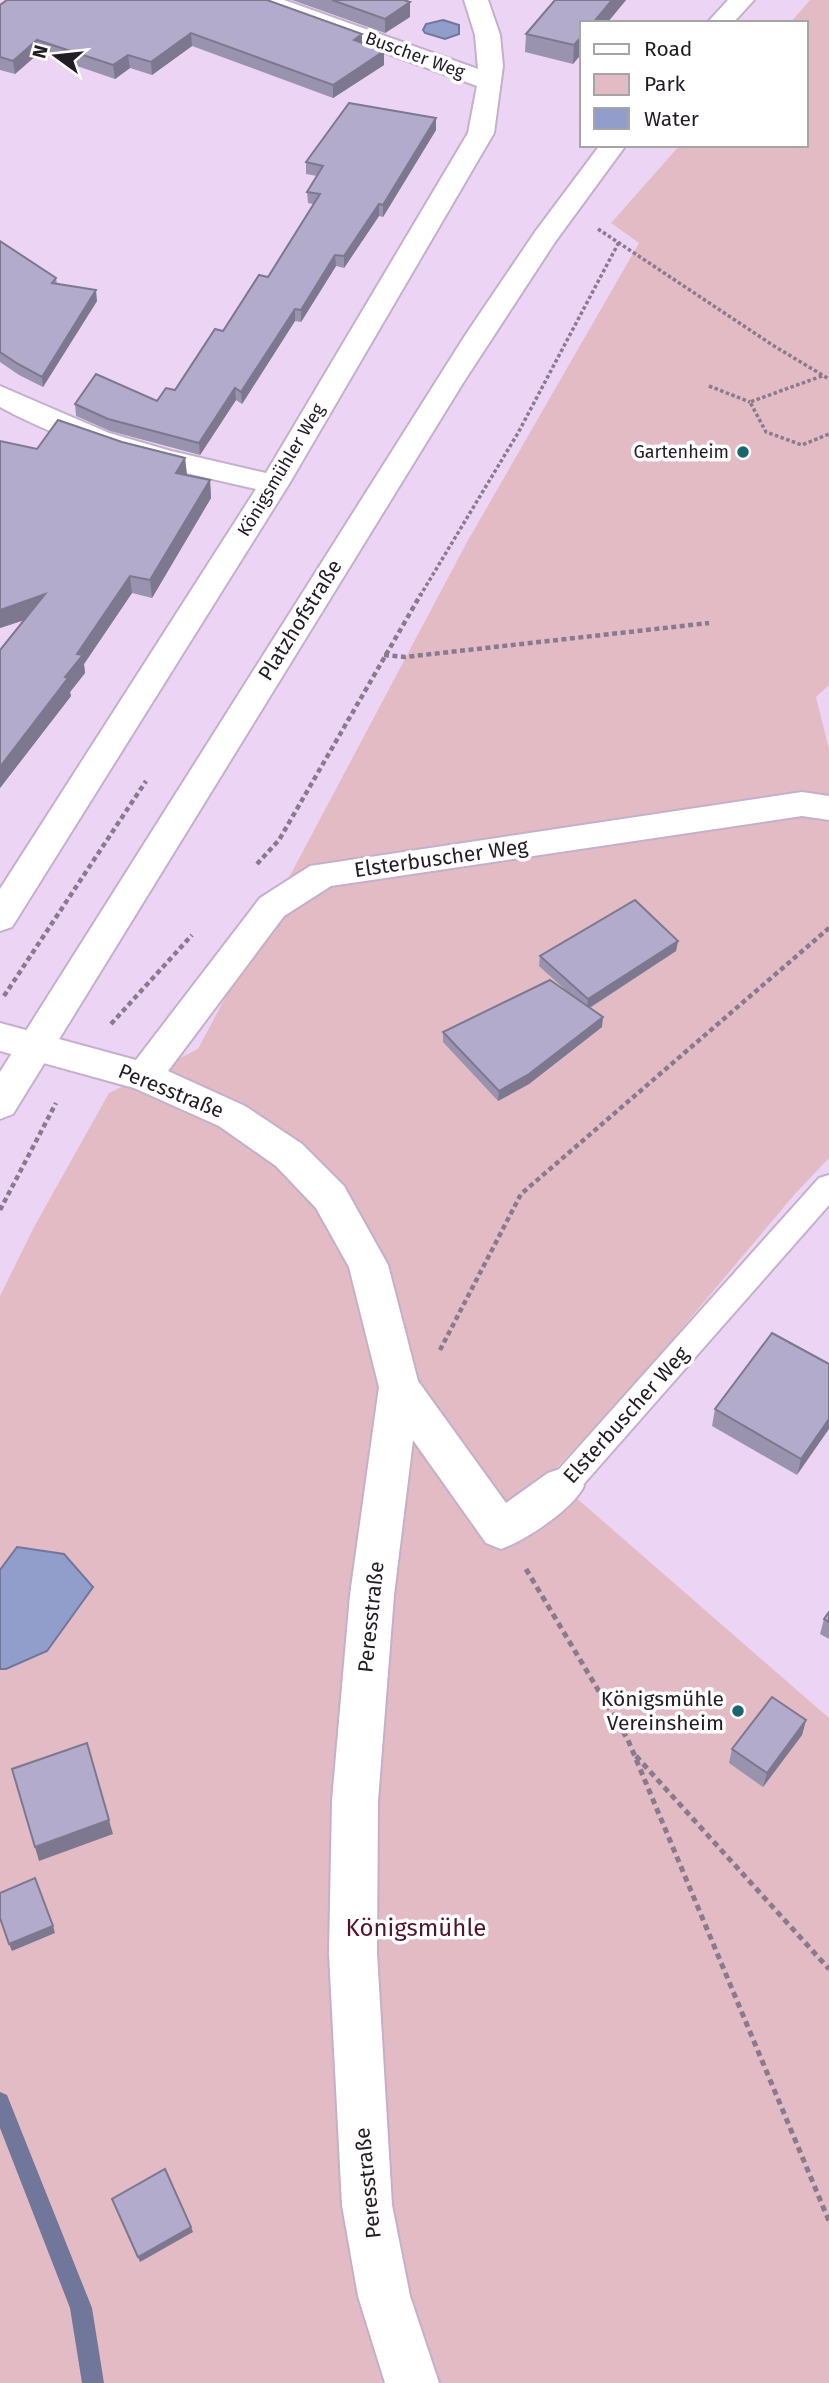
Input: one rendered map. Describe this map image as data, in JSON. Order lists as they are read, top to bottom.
{
  "streets": {
    "street": [
      "Buscher Weg",
      "Königsmühler Weg",
      "Platzhofstraße",
      "Elsterbuscher Weg",
      "Peresstraße"
    ]
  },
  "crossings": [
    ["Buscher Weg", "Königsmühler Weg"],
    ["Platzhofstraße", "Peresstraße"],
    ["Elsterbuscher Weg", "Peresstraße"]
  ],
  "parks": ["Königsmühle"],
  "places": ["Gartenheim", "Königsmühle Vereinsheim"],
  "legend": ["Road", "Park", "Water"],
  "north": "left"
}
